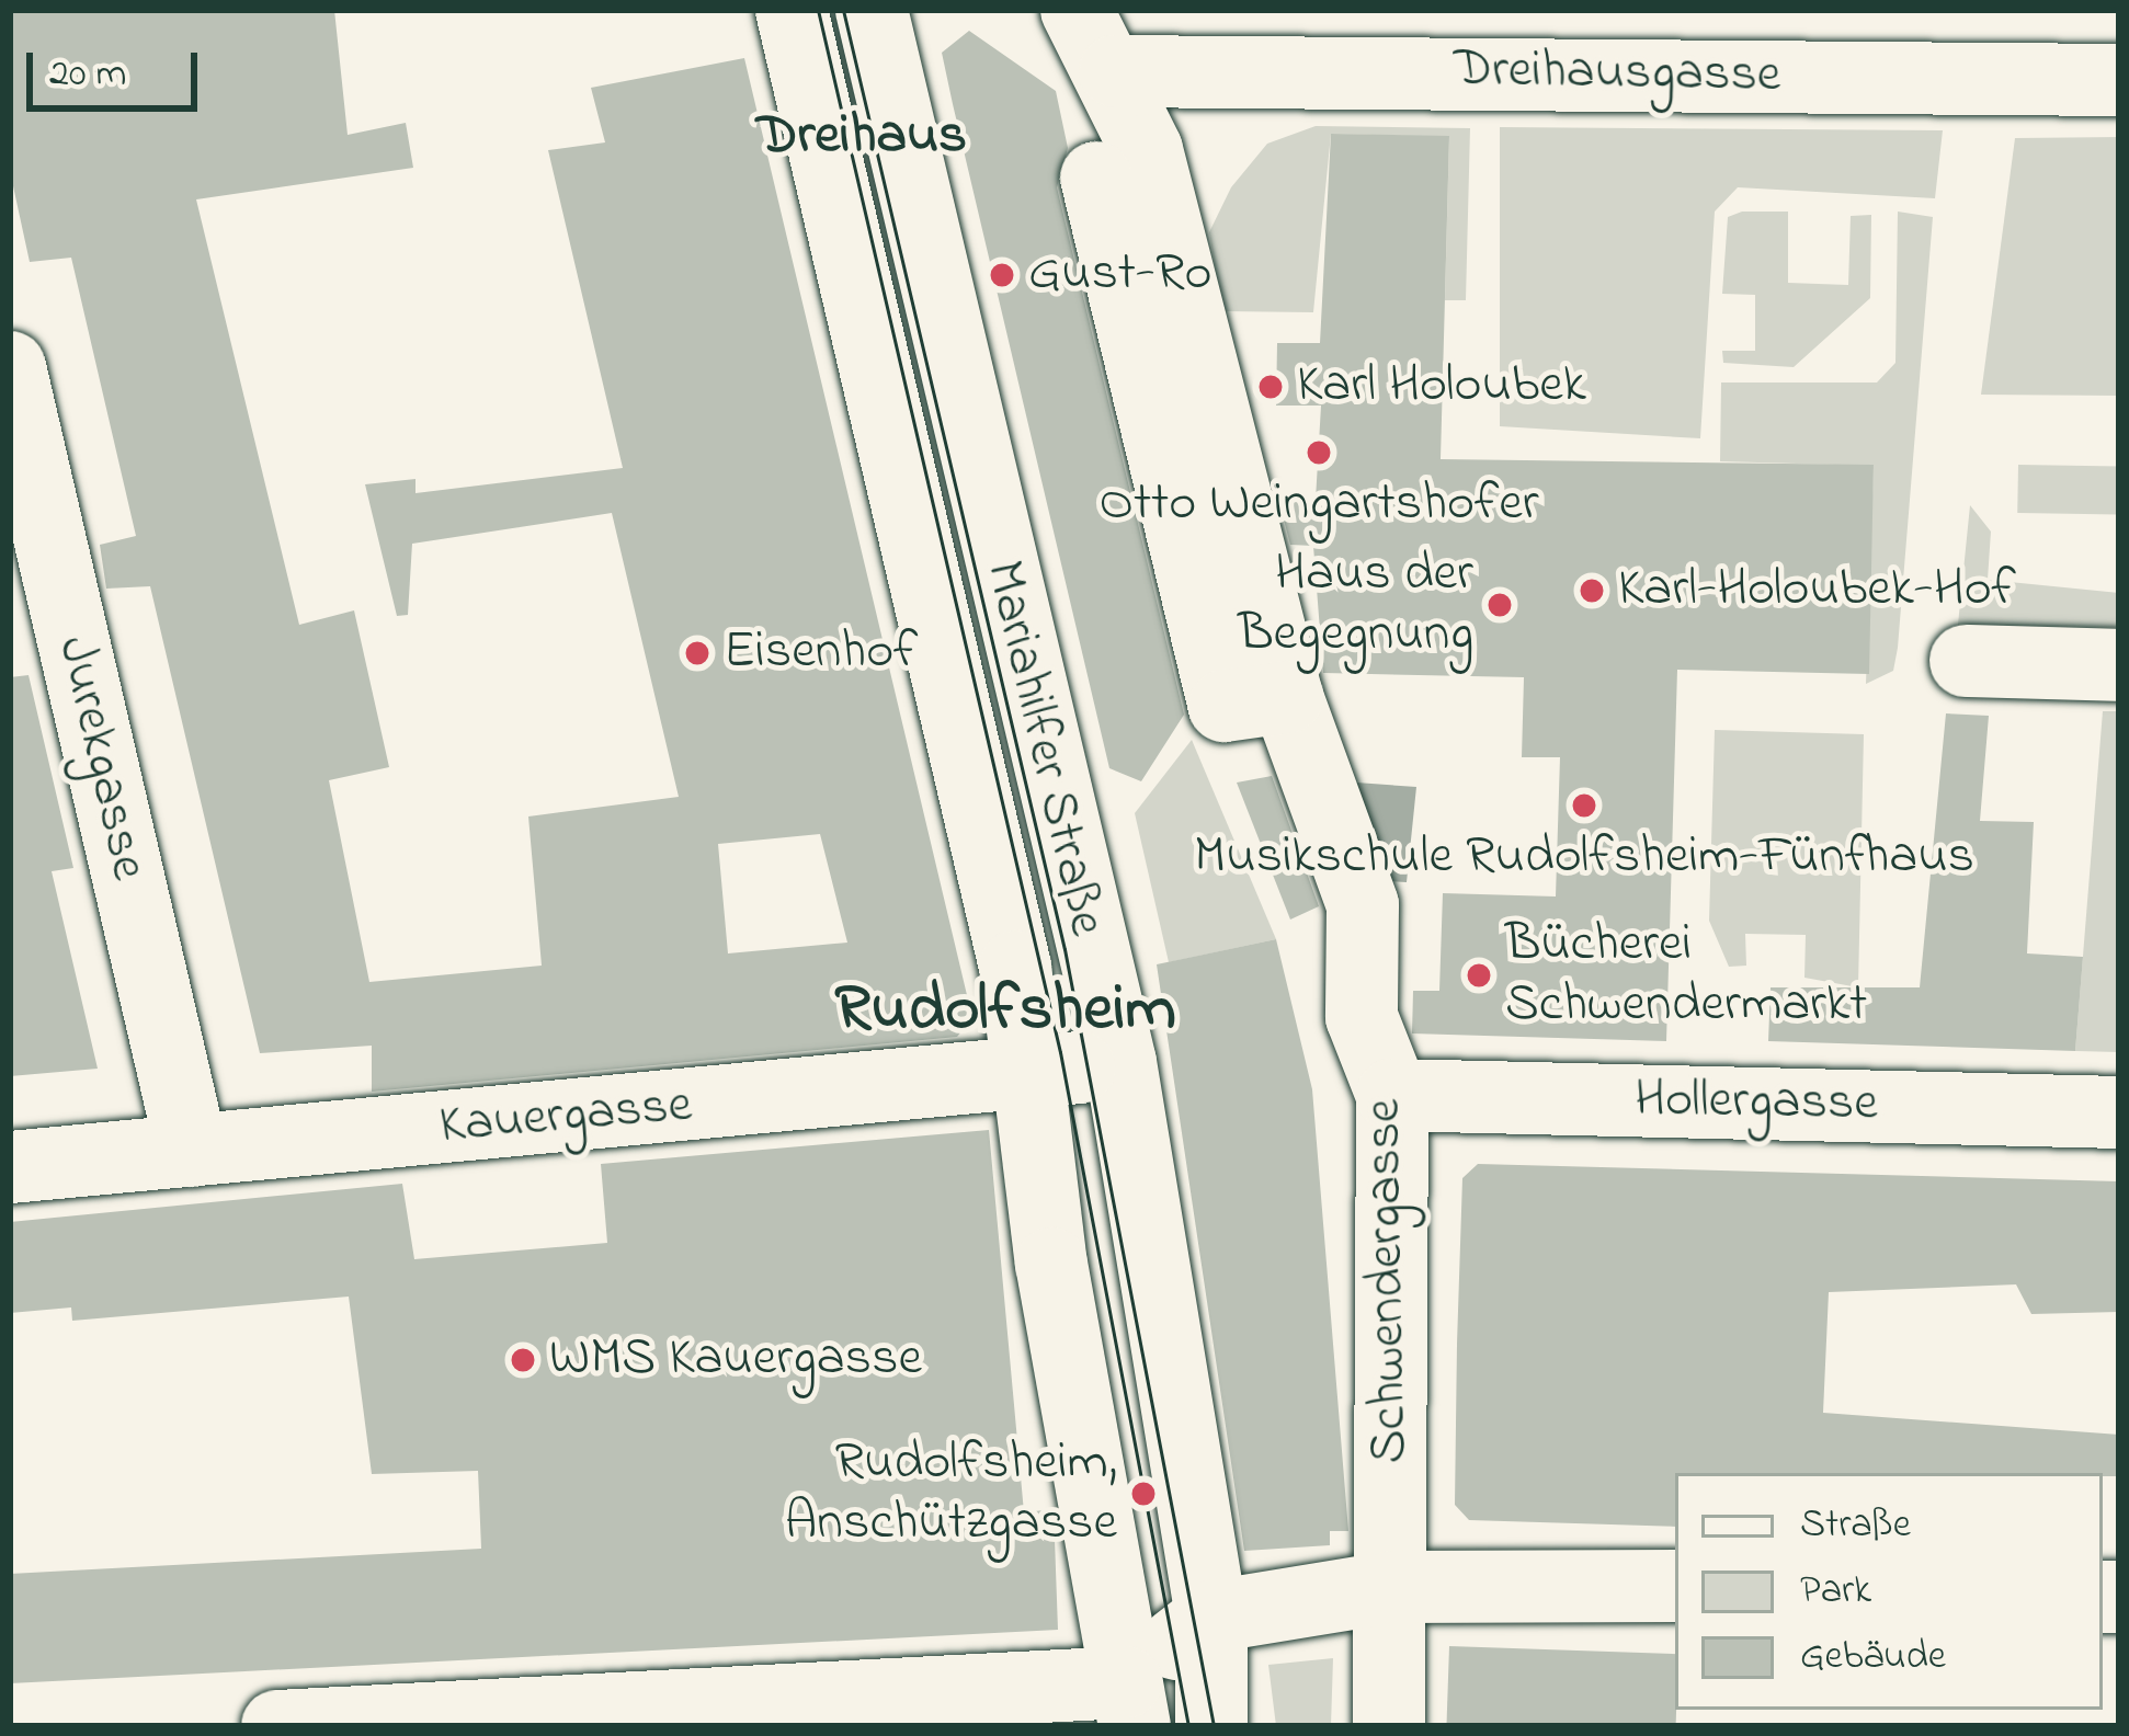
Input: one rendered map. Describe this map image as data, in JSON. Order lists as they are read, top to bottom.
{
  "streets": {
    "street": [
      "Dreihausgasse",
      "Mariahilfer Straße",
      "Jurekgasse",
      "Hollergasse",
      "Kauergasse",
      "Schwendergasse"
    ]
  },
  "crossings": [
    ["Dreihausgasse", "Schwendergasse"],
    ["Mariahilfer Straße", "Kauergasse"],
    ["Jurekgasse", "Kauergasse"],
    ["Hollergasse", "Schwendergasse"]
  ],
  "districts": ["Dreihaus", "Rudolfsheim"],
  "places": [
    "Gust-Ro",
    "Karl Holoubek",
    "Otto Weingartshofer",
    "Karl-Holoubek-Hof",
    "Haus der Begegnung",
    "Eisenhof",
    "Musikschule Rudolfsheim-Fünfhaus",
    "Bücherei Schwendermarkt",
    "WMS Kauergasse",
    "Rudolfsheim, Anschützgasse"
  ],
  "legend": ["Straße", "Park", "Gebäude"],
  "scale_bar": "20 m"
}
